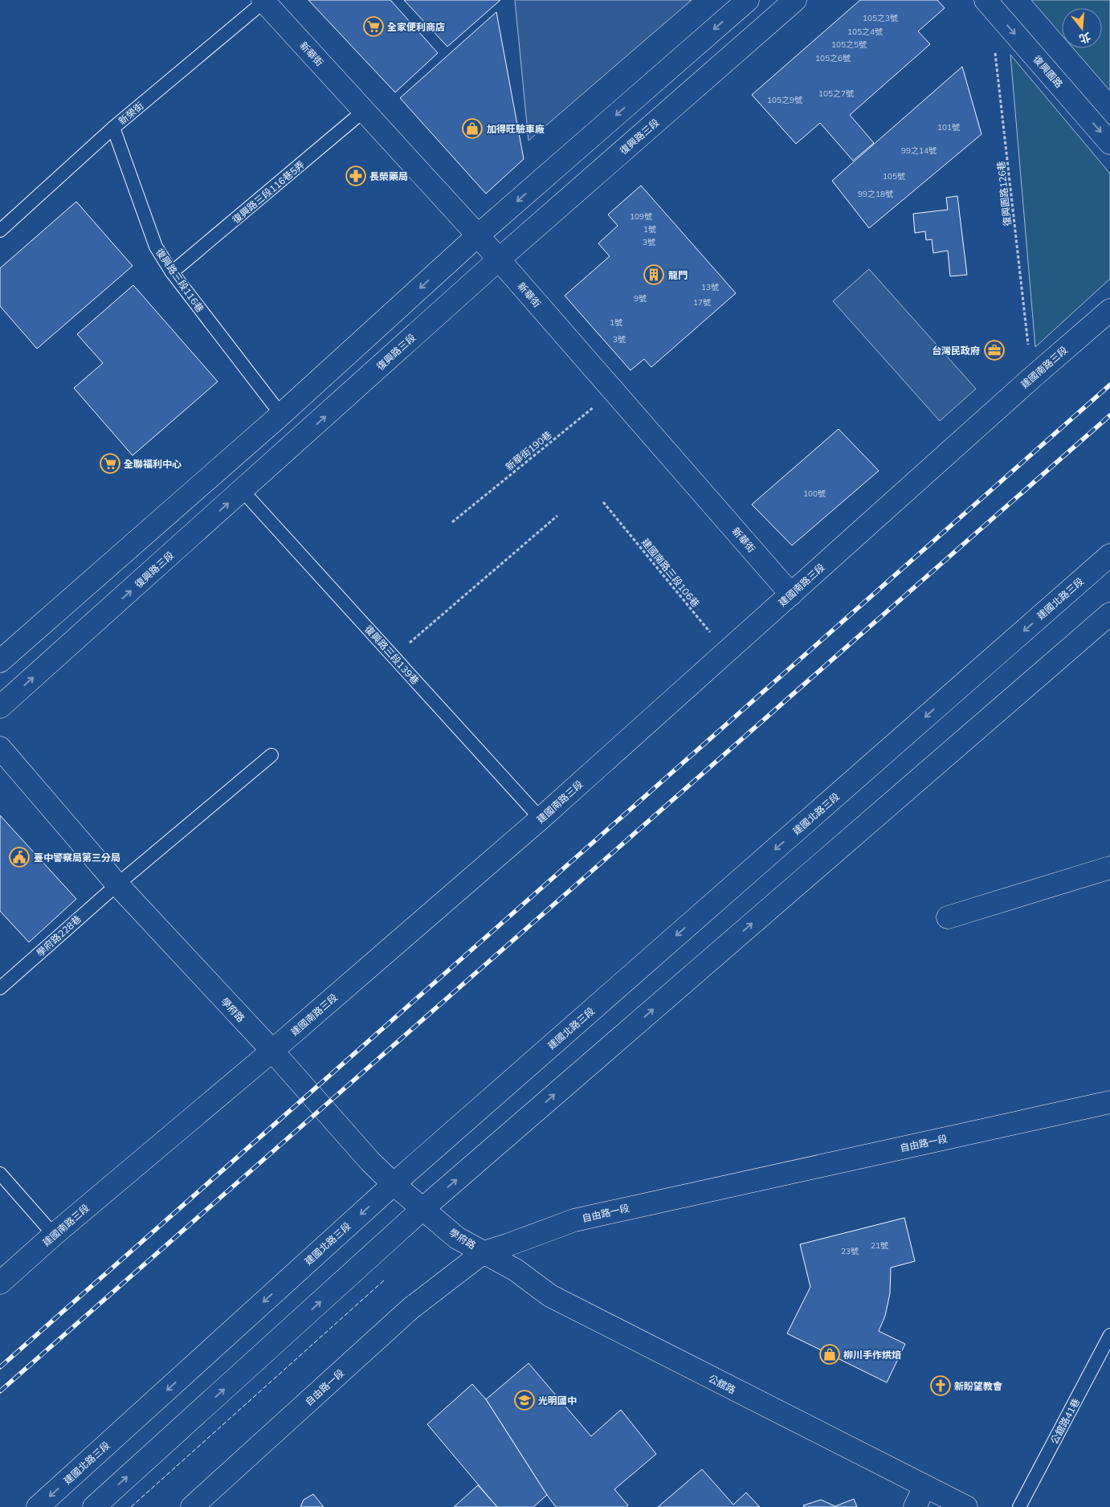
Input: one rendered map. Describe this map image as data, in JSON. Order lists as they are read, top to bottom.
{
  "streets": {
    "street": [
      "新華街",
      "復興園路",
      "復興路三段",
      "建國南路三段",
      "建國北路三段",
      "學府路",
      "自由路一段",
      "公舘路"
    ],
    "lane": [
      "新榮街",
      "復興路三段116巷5弄",
      "復興路三段116巷",
      "復興路三段139巷",
      "學府路228巷",
      "公舘路41巷"
    ],
    "path": ["復興園路126巷", "新華街190巷", "建國南路三段106巷"]
  },
  "crossings": [
    ["新華街", "新榮街"],
    ["新華街", "復興路三段"],
    ["新華街", "復興路三段116巷5弄"],
    ["新華街", "建國南路三段"],
    ["新華街", "新華街190巷"],
    ["新榮街", "復興路三段116巷"],
    ["復興路三段", "復興路三段139巷"],
    ["復興路三段116巷5弄", "復興路三段116巷"],
    ["復興園路126巷", "建國南路三段"],
    ["建國南路三段", "建國南路三段106巷"],
    ["建國南路三段", "復興路三段139巷"],
    ["建國南路三段", "學府路"],
    ["建國北路三段", "學府路"],
    ["學府路228巷", "學府路"],
    ["學府路", "自由路一段"],
    ["學府路", "公舘路"],
    ["自由路一段", "公舘路"]
  ],
  "one_way": ["復興園路"],
  "places": {
    "supermarket": ["全家便利商店", "全聯福利中心"],
    "shop": ["加得旺驗車廠", "柳川手作烘焙"],
    "pharmacy": ["長榮藥局"],
    "building": ["龍門"],
    "office": ["台灣民政府"],
    "public building": ["臺中警察局第三分局"],
    "church": ["新盼望教會"],
    "school or university": ["光明國中"]
  },
  "house_numbers": [
    "105之3號",
    "105之4號",
    "105之5號",
    "105之6號",
    "105之7號",
    "105之9號",
    "101號",
    "99之14號",
    "105號",
    "99之18號",
    "109號",
    "1號",
    "3號",
    "13號",
    "9號",
    "17號",
    "1號",
    "3號",
    "100號",
    "21號",
    "23號"
  ],
  "north": "bottom"
}
